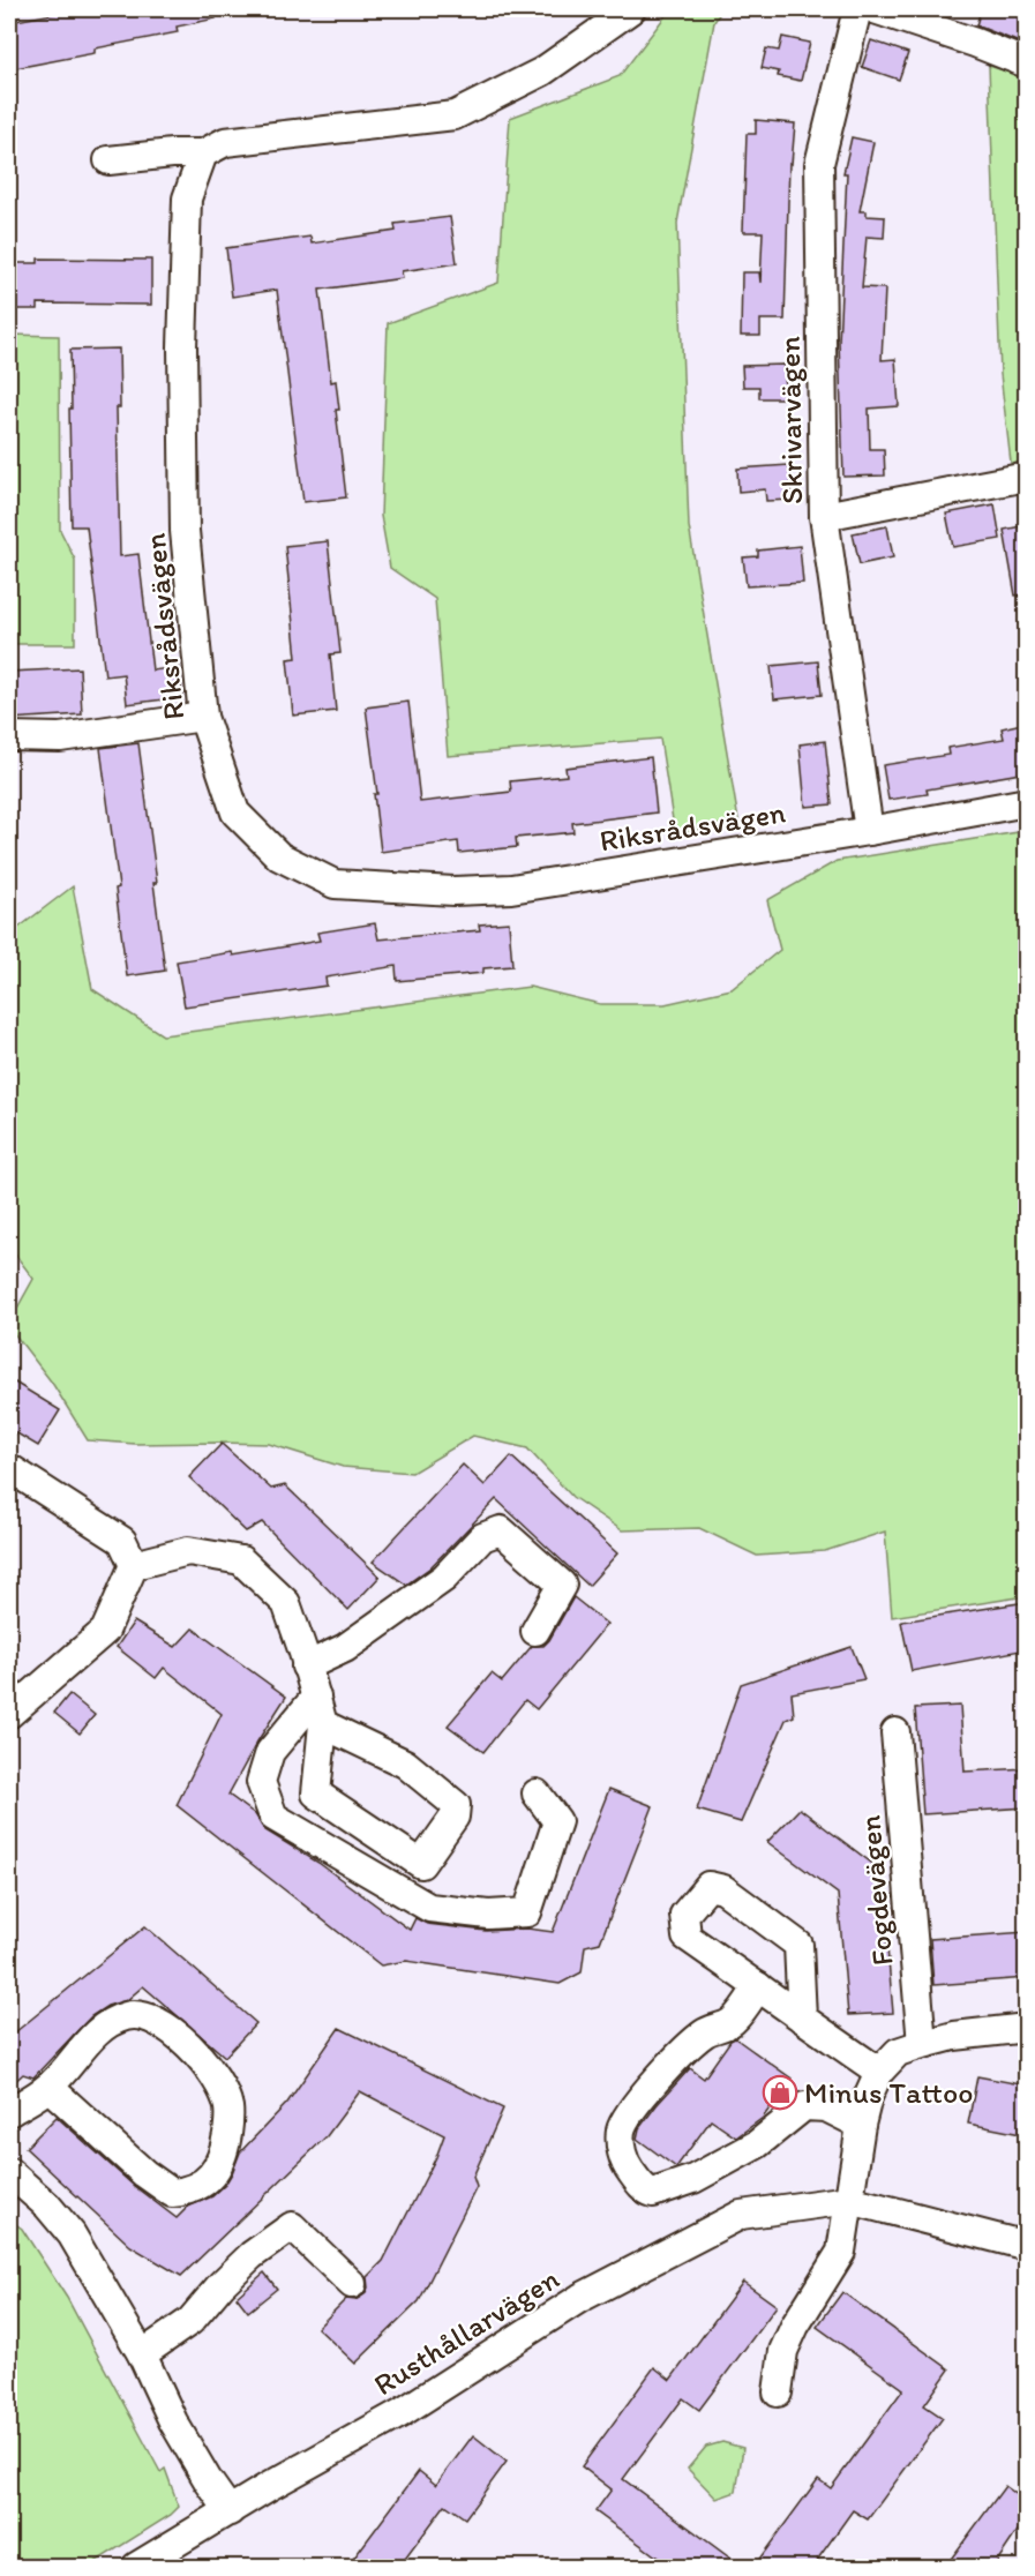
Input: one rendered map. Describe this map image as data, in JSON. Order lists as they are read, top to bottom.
{
  "streets": {
    "street": [
      "Skrivarvägen",
      "Riksrådsvägen",
      "Fogdevägen",
      "Rusthållarvägen"
    ]
  },
  "crossings": [
    ["Skrivarvägen", "Riksrådsvägen"]
  ],
  "places": {
    "shop": ["Minus Tattoo"]
  }
}
